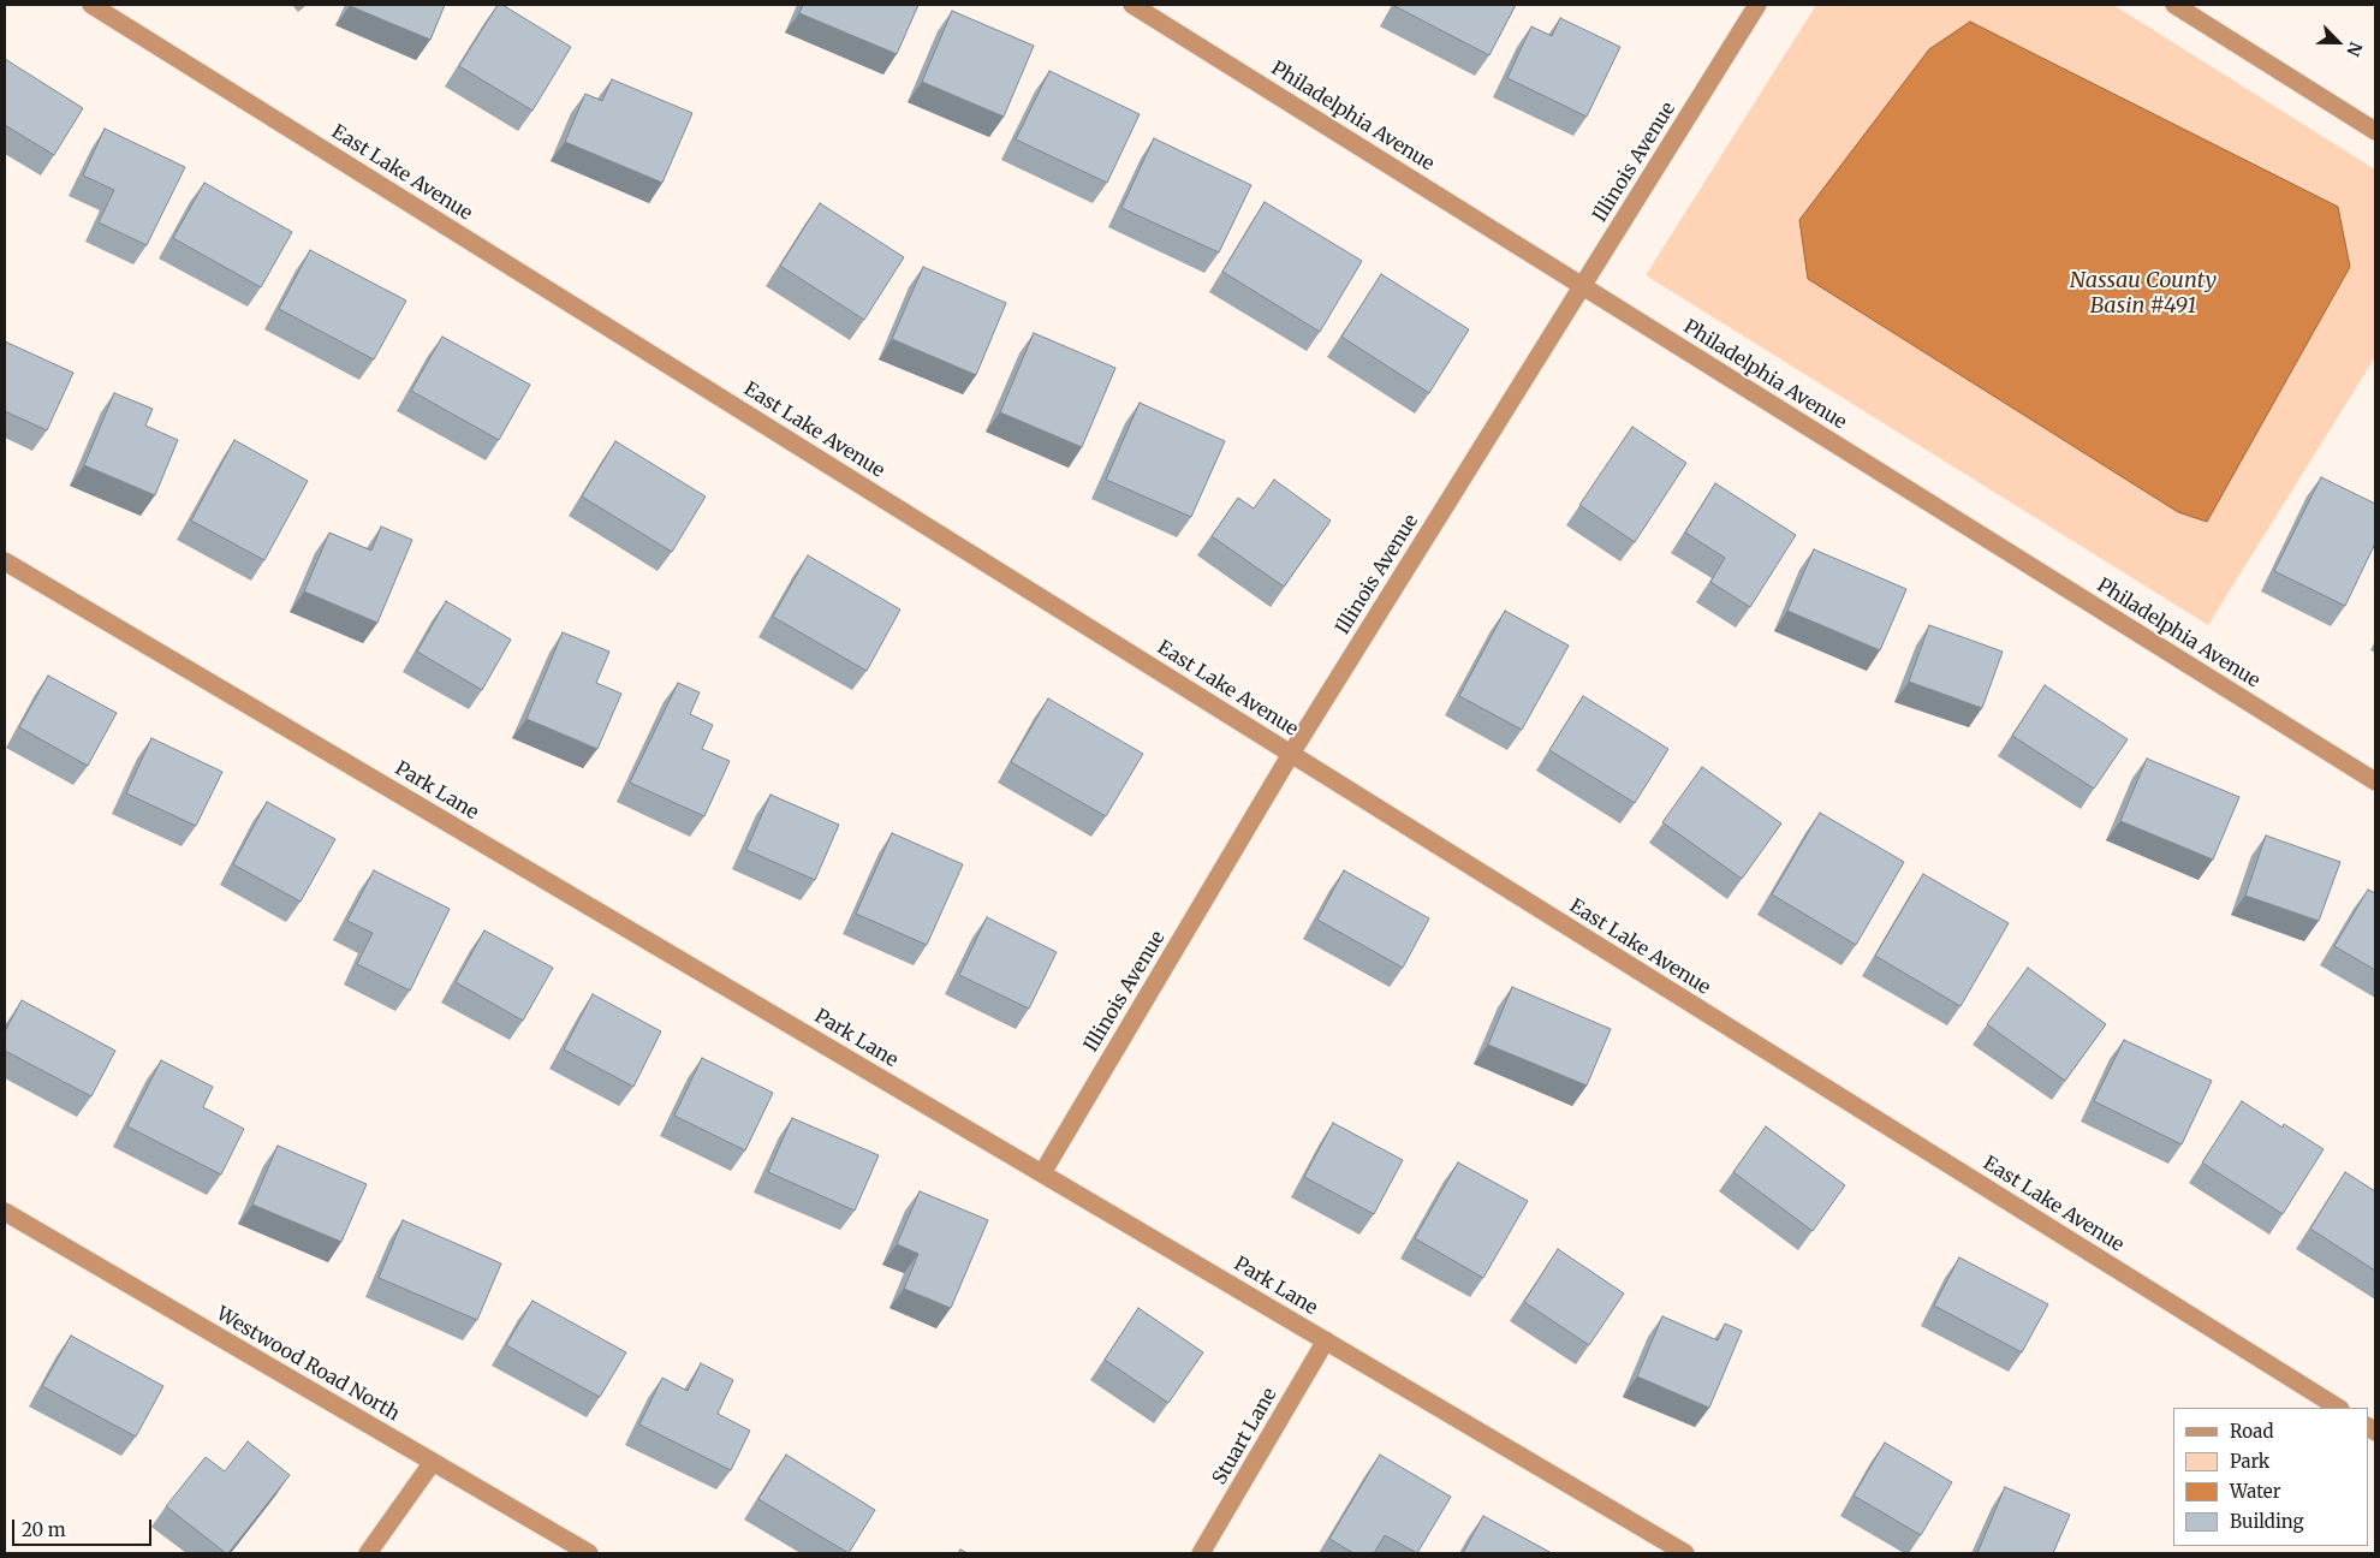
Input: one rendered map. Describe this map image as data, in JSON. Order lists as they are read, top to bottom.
{
  "streets": {
    "street": [
      "Philadelphia Avenue",
      "Illinois Avenue",
      "East Lake Avenue",
      "Park Lane",
      "Westwood Road North",
      "Stuart Lane"
    ]
  },
  "crossings": [
    ["Philadelphia Avenue", "Illinois Avenue"],
    ["Illinois Avenue", "East Lake Avenue"],
    ["Illinois Avenue", "Park Lane"],
    ["Park Lane", "Stuart Lane"]
  ],
  "water": ["Nassau County Basin #491"],
  "legend": [
    "Road",
    "Park",
    "Water",
    "Building"
  ],
  "scale_bar": "20 m",
  "north": "bottom right"
}
